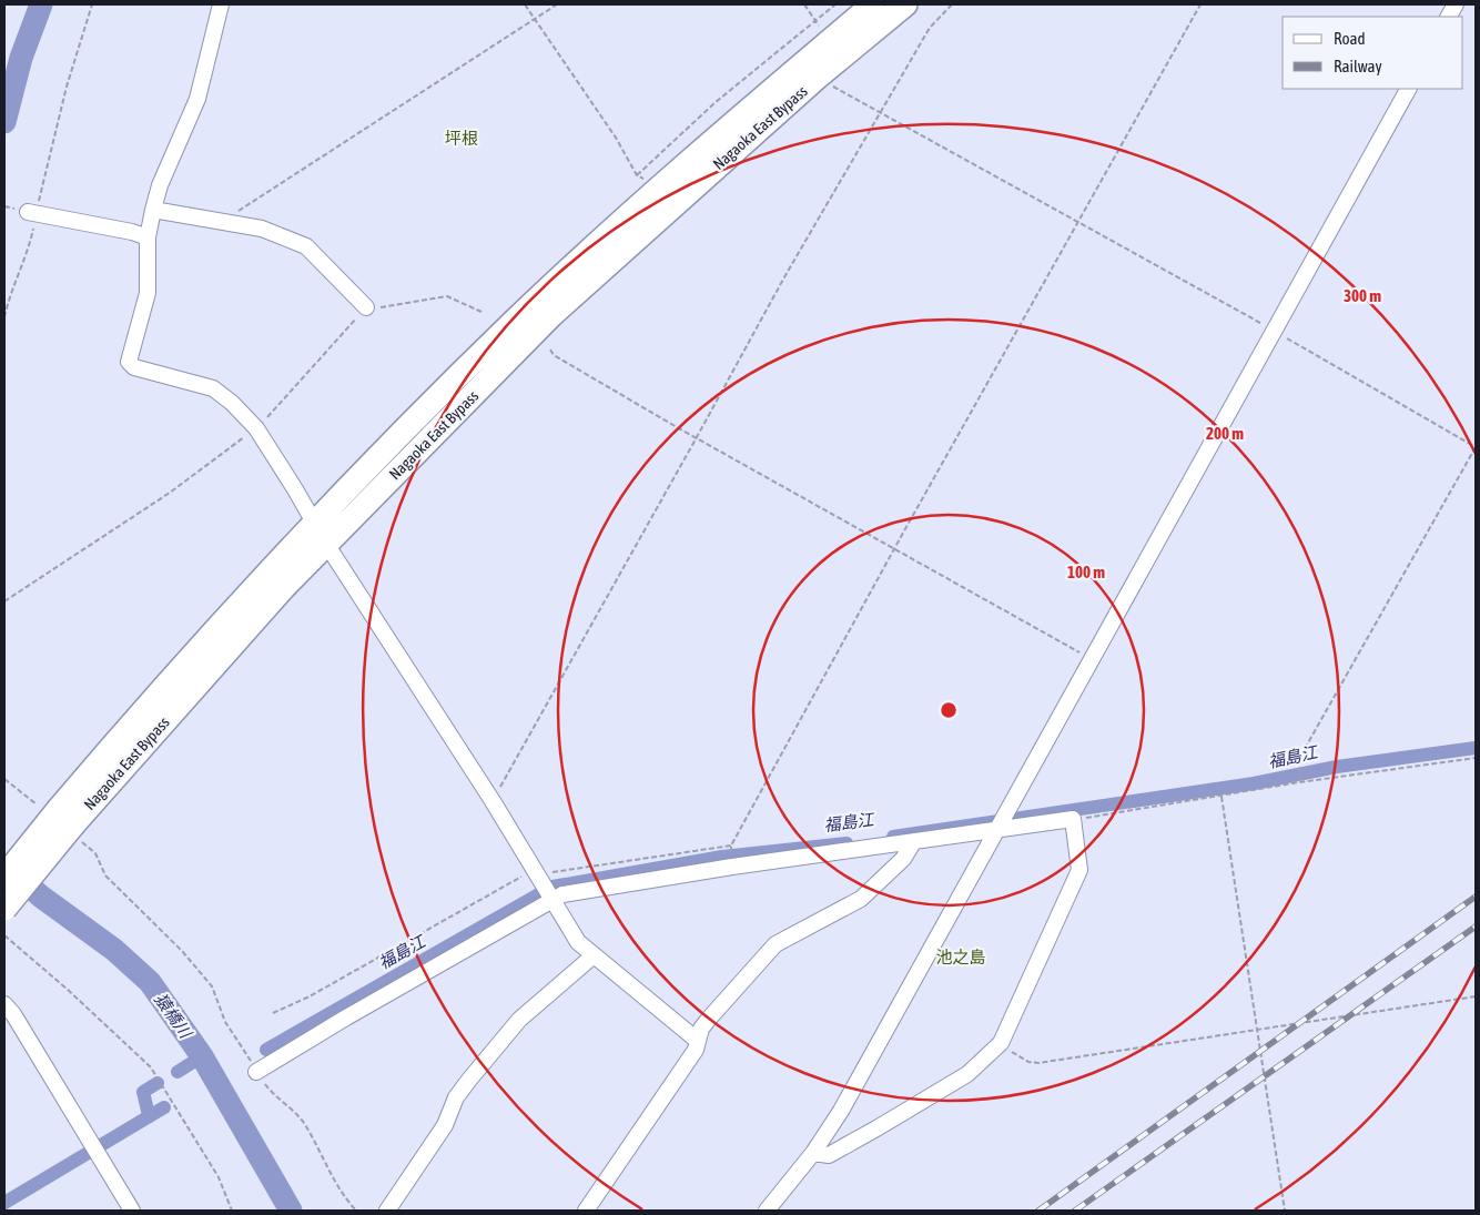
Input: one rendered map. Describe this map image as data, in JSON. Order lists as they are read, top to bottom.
{
  "streets": {
    "highway": ["Nagaoka East Bypass"]
  },
  "districts": ["坪根", "池之島"],
  "water": ["福島江", "猿橋川"],
  "legend": ["Road", "Railway"],
  "rings": ["300 m", "200 m", "100 m"]
}
